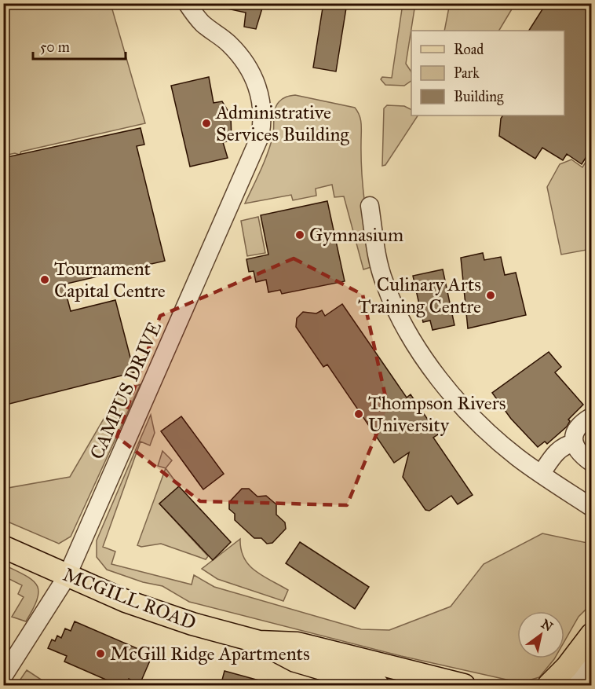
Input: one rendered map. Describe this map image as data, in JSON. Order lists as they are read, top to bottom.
{
  "streets": {
    "main road": ["MCGILL ROAD"],
    "street": ["CAMPUS DRIVE"]
  },
  "crossings": [
    ["CAMPUS DRIVE", "MCGILL ROAD"]
  ],
  "places": [
    "Administrative Services Building",
    "Gymnasium",
    "Tournament Capital Centre",
    "Culinary Arts Training Centre",
    "Thompson Rivers University",
    "McGill Ridge Apartments"
  ],
  "legend": ["Road", "Park", "Building"],
  "scale_bar": "50 m",
  "north": "top right"
}
